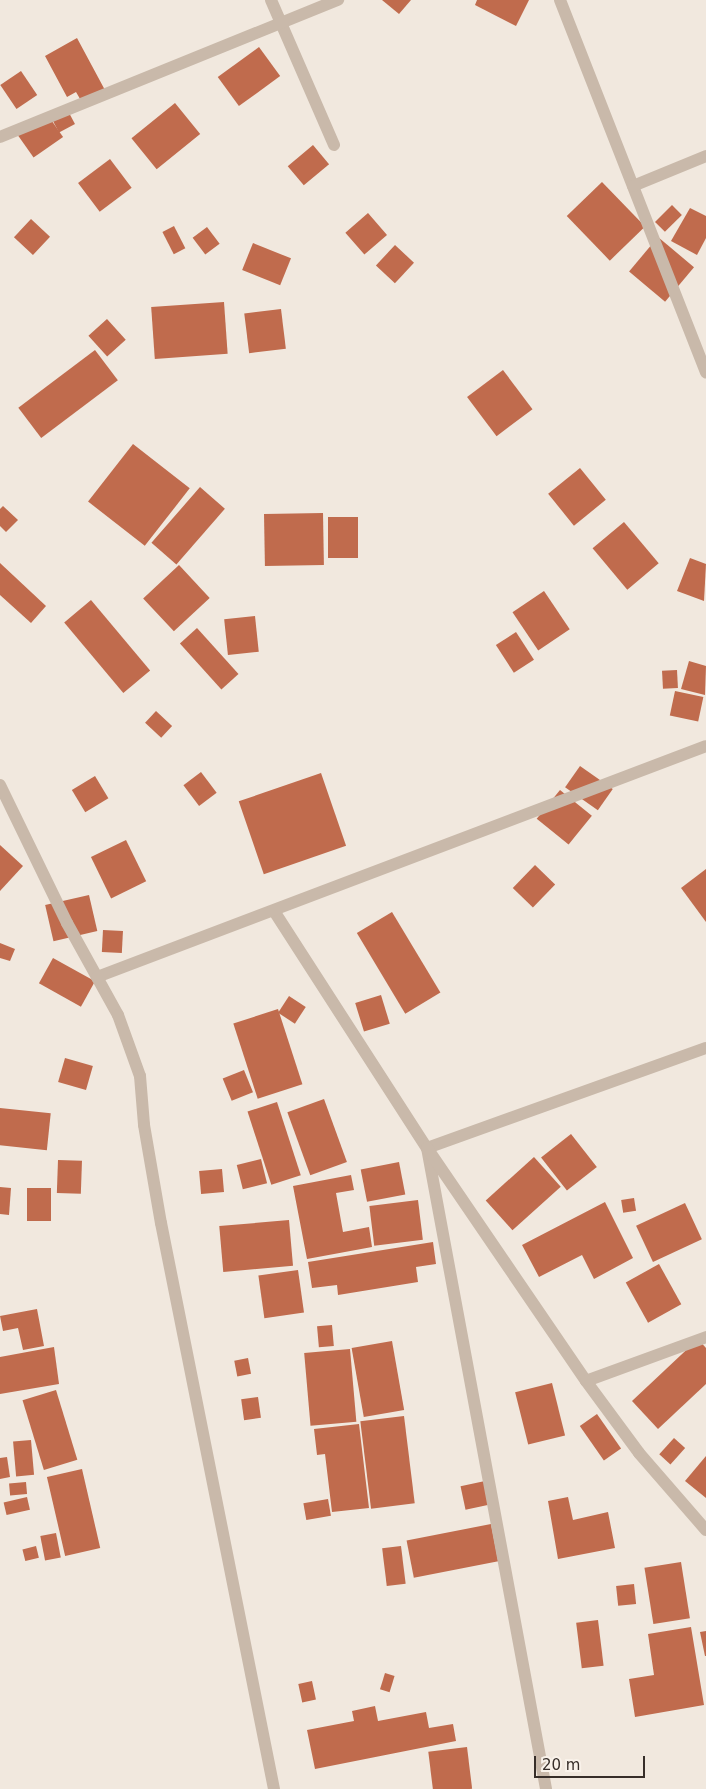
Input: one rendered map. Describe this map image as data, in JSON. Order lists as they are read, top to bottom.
{
  "scale_bar": "20 m"
}
